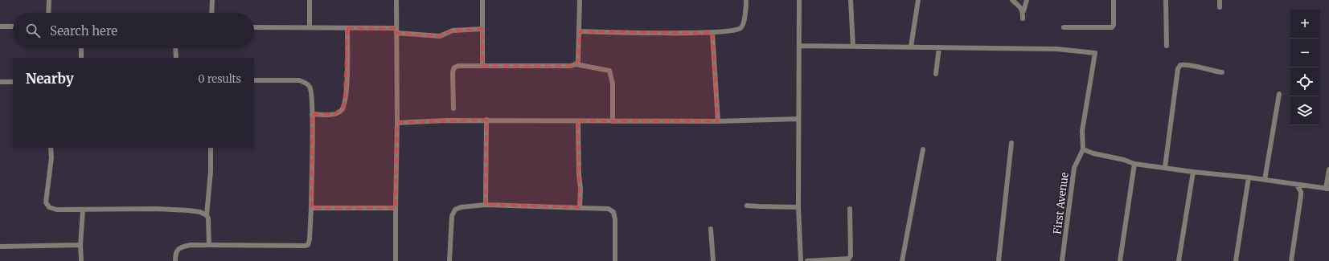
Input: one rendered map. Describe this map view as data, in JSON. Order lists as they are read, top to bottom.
{
  "streets": {
    "street": ["First Avenue"]
  },
  "page": {
    "map_buttons": ["+", "−"],
    "search": "Search here",
    "heading": ["Nearby", "0 results"]
  }
}
